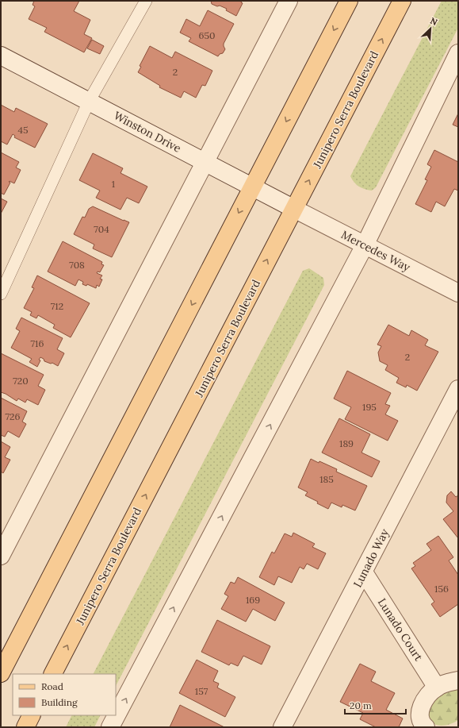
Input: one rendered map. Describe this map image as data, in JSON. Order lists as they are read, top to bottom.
{
  "streets": {
    "main road": ["Junipero Serra Boulevard"],
    "street": [
      "Winston Drive",
      "Mercedes Way",
      "Lunado Way",
      "Lunado Court"
    ]
  },
  "crossings": [
    ["Junipero Serra Boulevard", "Winston Drive"],
    ["Junipero Serra Boulevard", "Mercedes Way"],
    ["Winston Drive", "Mercedes Way"],
    ["Lunado Way", "Lunado Court"]
  ],
  "house_numbers": [
    "650",
    "2",
    "45",
    "1",
    "704",
    "708",
    "712",
    "716",
    "2",
    "720",
    "195",
    "726",
    "189",
    "185",
    "156",
    "169",
    "157"
  ],
  "legend": ["Road", "Building"],
  "scale_bar": "20 m",
  "north": "top right"
}
